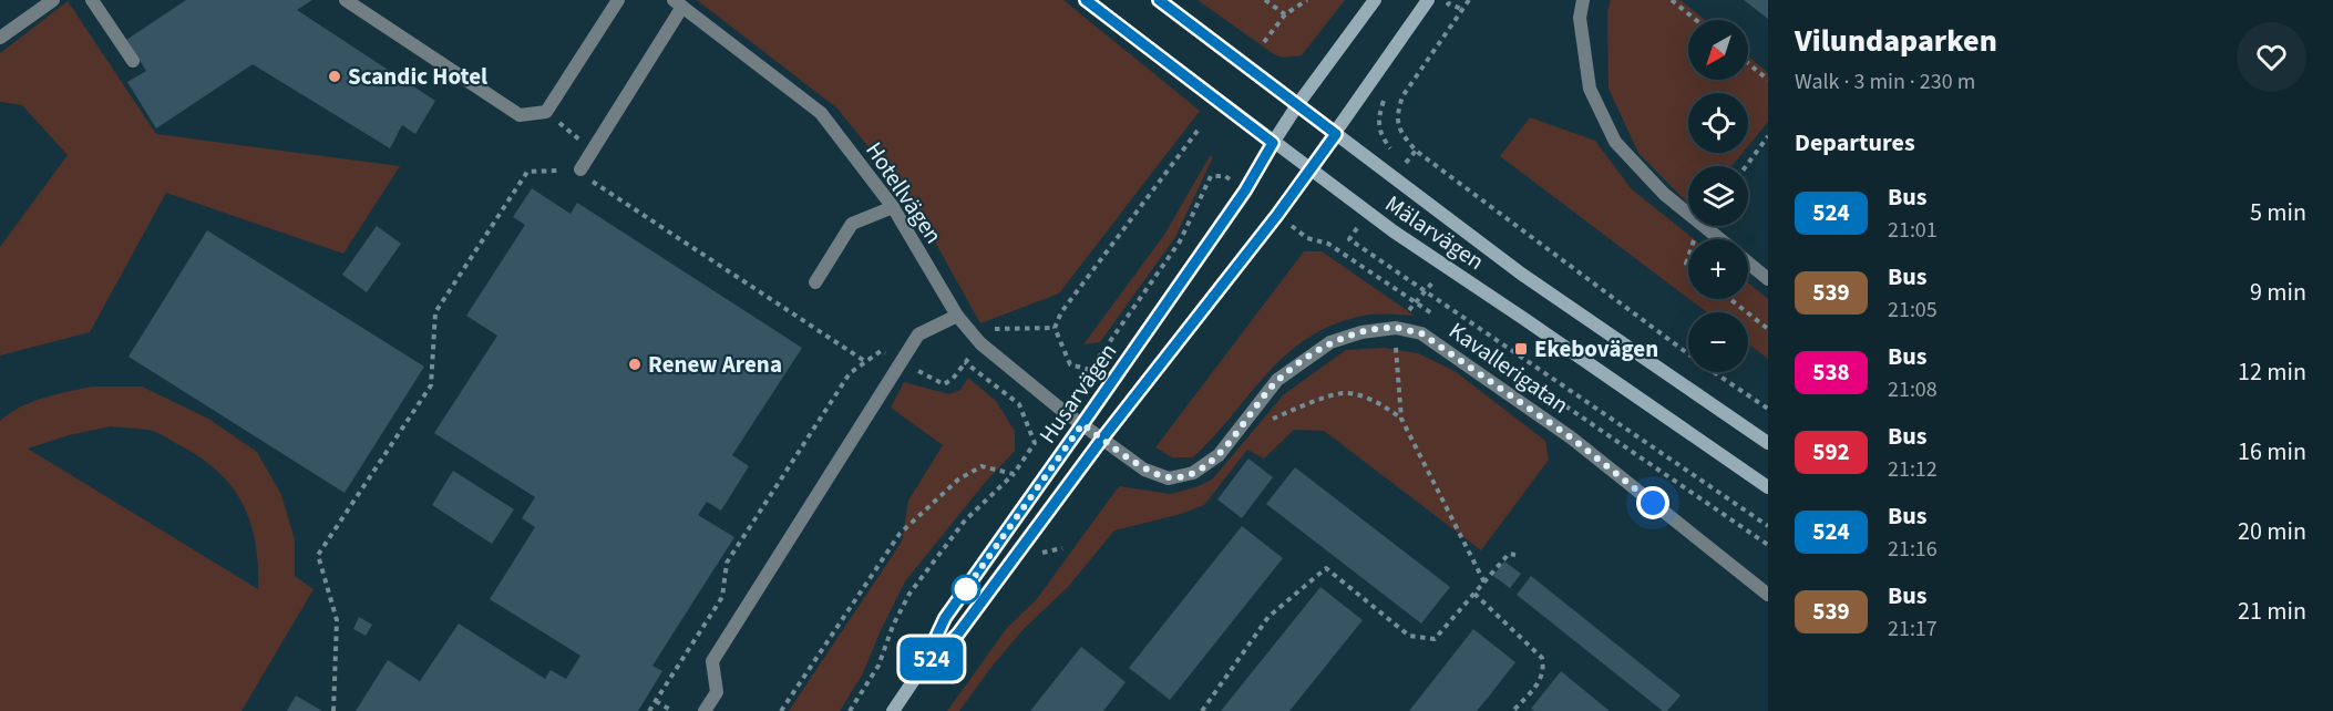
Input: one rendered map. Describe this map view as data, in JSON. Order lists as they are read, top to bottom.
{
  "streets": {
    "main road": ["Mälarvägen", "Husarvägen"],
    "street": ["Hotellvägen", "Kavallerigatan"]
  },
  "crossings": [
    ["Hotellvägen", "Kavallerigatan"],
    ["Hotellvägen", "Husarvägen"],
    ["Mälarvägen", "Husarvägen"],
    ["Kavallerigatan", "Husarvägen"]
  ],
  "places": {
    "other": ["Scandic Hotel", "Renew Arena"],
    "transit": ["Ekebovägen"]
  },
  "lines": ["bus line 524"],
  "north": "bottom left",
  "page": {
    "on_map": "524",
    "heading": [
      ["Vilundaparken", "Walk · 3 min · 230 m"],
      "Departures"
    ],
    "map_buttons": ["+", "−"],
    "list": [
      {
        "mark": "524",
        "name": "Bus",
        "note": "21:01",
        "value": "5 min"
      },
      {
        "mark": "539",
        "name": "Bus",
        "note": "21:05",
        "value": "9 min"
      },
      {
        "mark": "538",
        "name": "Bus",
        "note": "21:08",
        "value": "12 min"
      },
      {
        "mark": "592",
        "name": "Bus",
        "note": "21:12",
        "value": "16 min"
      },
      {
        "mark": "524",
        "name": "Bus",
        "note": "21:16",
        "value": "20 min"
      },
      {
        "mark": "539",
        "name": "Bus",
        "note": "21:17",
        "value": "21 min"
      }
    ]
  }
}
